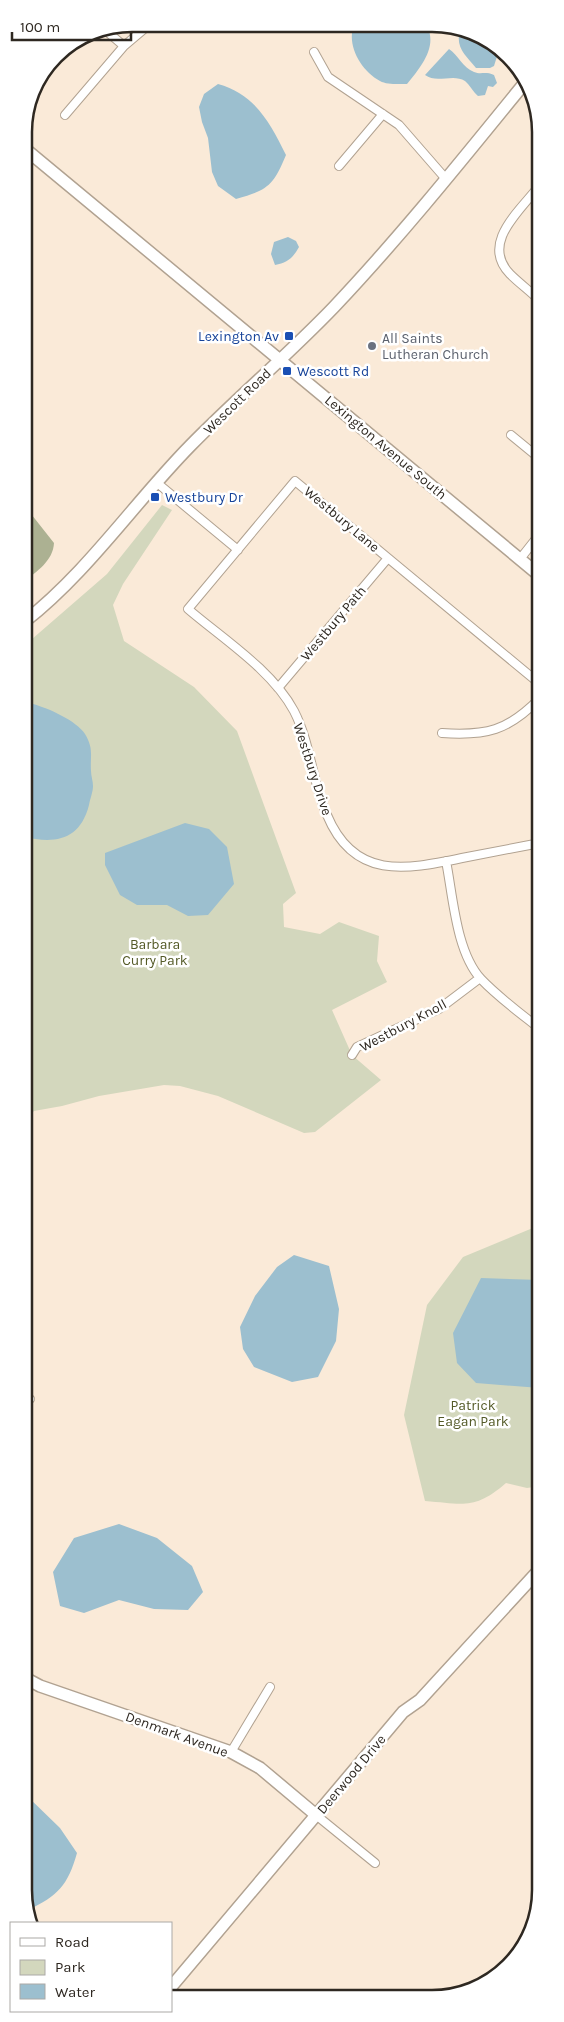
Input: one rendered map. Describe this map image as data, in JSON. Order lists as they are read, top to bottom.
{
  "streets": {
    "street": [
      "Wescott Road",
      "Lexington Avenue South",
      "Westbury Lane",
      "Westbury Path",
      "Westbury Drive",
      "Westbury Knoll",
      "Denmark Avenue",
      "Deerwood Drive"
    ]
  },
  "crossings": [
    ["Wescott Road", "Lexington Avenue South"],
    ["Westbury Lane", "Westbury Path"],
    ["Westbury Lane", "Westbury Drive"],
    ["Westbury Path", "Westbury Drive"],
    ["Denmark Avenue", "Deerwood Drive"]
  ],
  "parks": ["Barbara Curry Park", "Patrick Eagan Park"],
  "places": {
    "transit": ["Lexington Av", "Wescott Rd", "Westbury Dr"],
    "other": ["All Saints Lutheran Church"]
  },
  "legend": ["Road", "Park", "Water"],
  "scale_bar": "100 m"
}
